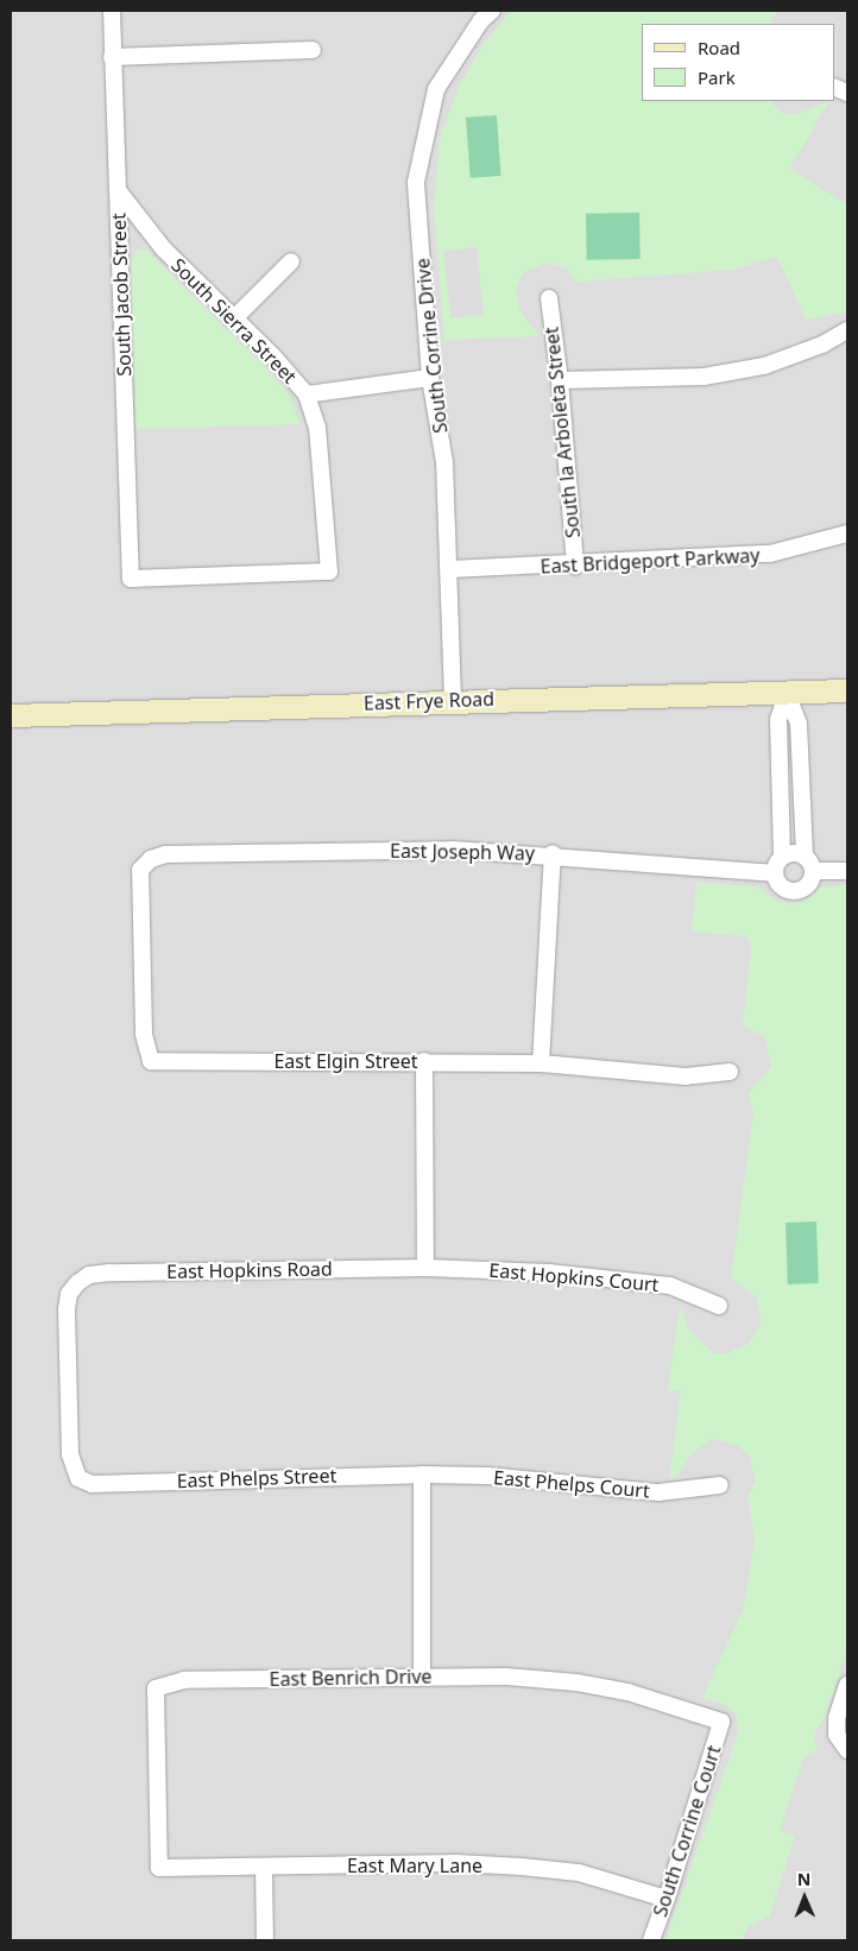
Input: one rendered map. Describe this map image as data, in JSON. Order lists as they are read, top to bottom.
{
  "streets": {
    "street": [
      "South Jacob Street",
      "South Sierra Street",
      "South Corrine Drive",
      "South la Arboleta Street",
      "East Bridgeport Parkway",
      "East Frye Road",
      "East Joseph Way",
      "East Elgin Street",
      "East Hopkins Road",
      "East Hopkins Court",
      "East Phelps Street",
      "East Phelps Court",
      "East Benrich Drive",
      "South Corrine Court",
      "East Mary Lane"
    ]
  },
  "crossings": [
    ["South Jacob Street", "South Sierra Street"],
    ["South Corrine Drive", "East Bridgeport Parkway"],
    ["South Corrine Drive", "East Frye Road"],
    ["South la Arboleta Street", "East Bridgeport Parkway"],
    ["East Joseph Way", "East Elgin Street"],
    ["East Hopkins Road", "East Hopkins Court"],
    ["East Hopkins Road", "East Phelps Street"],
    ["East Phelps Street", "East Phelps Court"],
    ["East Benrich Drive", "South Corrine Court"],
    ["East Benrich Drive", "East Mary Lane"],
    ["South Corrine Court", "East Mary Lane"]
  ],
  "legend": ["Road", "Park"],
  "north": "top"
}
